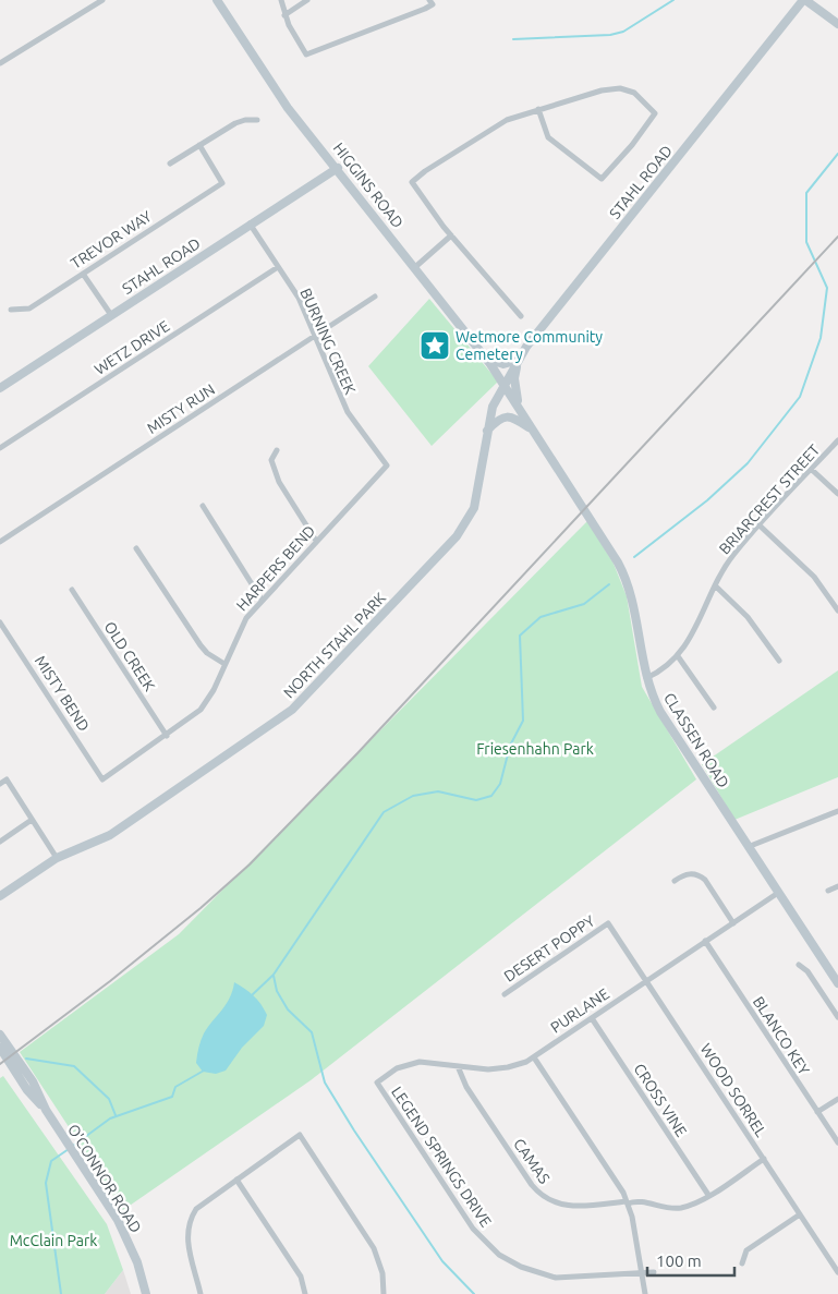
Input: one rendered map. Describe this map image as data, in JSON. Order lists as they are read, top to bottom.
{
  "streets": {
    "street": [
      "STAHL ROAD",
      "HIGGINS ROAD",
      "TREVOR WAY",
      "BURNING CREEK",
      "WETZ DRIVE",
      "MISTY RUN",
      "BRIARCREST STREET",
      "HARPERS BEND",
      "NORTH STAHL PARK",
      "OLD CREEK",
      "MISTY BEND",
      "CLASSEN ROAD",
      "DESERT POPPY",
      "PURLANE",
      "BLANCO KEY",
      "WOOD SORREL",
      "CROSS VINE",
      "LEGEND SPRINGS DRIVE",
      "CAMAS",
      "O'CONNOR ROAD"
    ]
  },
  "crossings": [
    ["STAHL ROAD", "HIGGINS ROAD"],
    ["STAHL ROAD", "BURNING CREEK"],
    ["STAHL ROAD", "NORTH STAHL PARK"],
    ["STAHL ROAD", "CLASSEN ROAD"],
    ["HIGGINS ROAD", "NORTH STAHL PARK"],
    ["HIGGINS ROAD", "CLASSEN ROAD"],
    ["BURNING CREEK", "WETZ DRIVE"],
    ["BURNING CREEK", "MISTY RUN"],
    ["BURNING CREEK", "HARPERS BEND"],
    ["BRIARCREST STREET", "CLASSEN ROAD"],
    ["HARPERS BEND", "OLD CREEK"],
    ["HARPERS BEND", "MISTY BEND"],
    ["NORTH STAHL PARK", "CLASSEN ROAD"],
    ["CLASSEN ROAD", "PURLANE"],
    ["DESERT POPPY", "WOOD SORREL"],
    ["PURLANE", "BLANCO KEY"],
    ["PURLANE", "WOOD SORREL"],
    ["PURLANE", "CROSS VINE"],
    ["PURLANE", "LEGEND SPRINGS DRIVE"],
    ["PURLANE", "CAMAS"],
    ["WOOD SORREL", "CAMAS"],
    ["CROSS VINE", "CAMAS"]
  ],
  "parks": ["Friesenhahn Park", "McClain Park"],
  "places": {
    "place": ["Wetmore Community Cemetery"]
  },
  "scale_bar": "100 m"
}
